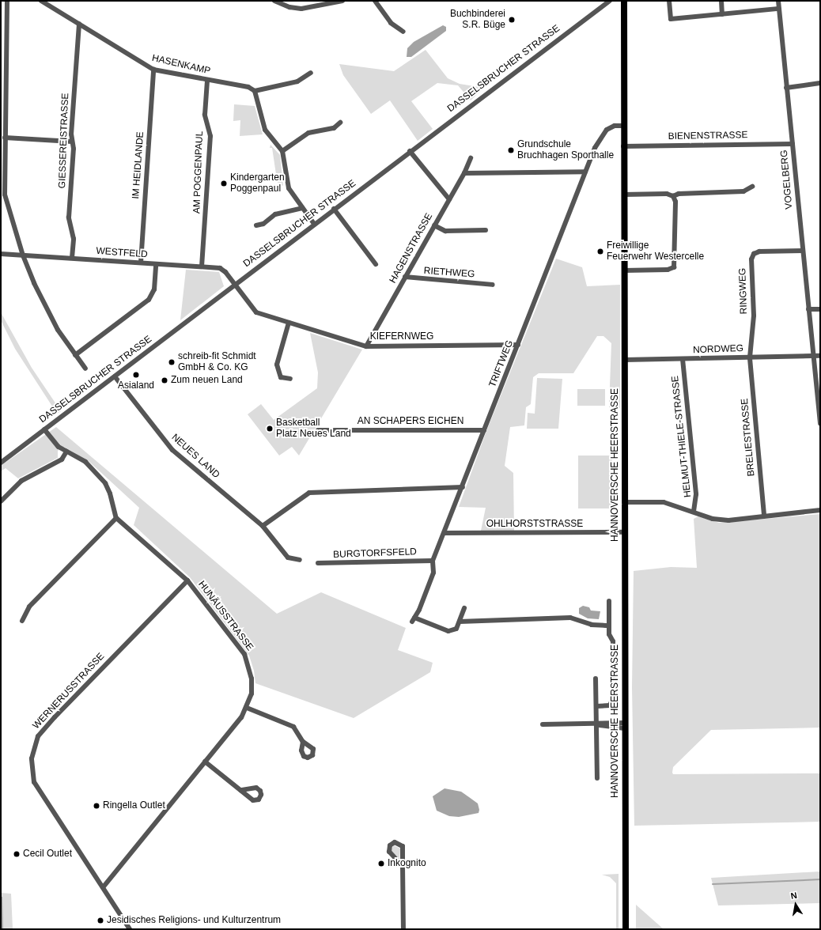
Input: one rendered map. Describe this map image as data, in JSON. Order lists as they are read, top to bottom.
{
  "streets": {
    "main road": ["HANNOVERSCHE HEERSTRASSE"],
    "street": [
      "HASENKAMP",
      "DASSELSBRUCHER STRASSE",
      "BIENENSTRASSE",
      "GIESSEREISTRASSE",
      "IM HEIDLANDE",
      "AM POGGENPAUL",
      "VOGELBERG",
      "HAGENSTRASSE",
      "WESTFELD",
      "RIETHWEG",
      "RINGWEG",
      "KIEFERNWEG",
      "NORDWEG",
      "TRIFTWEG",
      "AN SCHAPERS EICHEN",
      "HELMUT-THIELE-STRASSE",
      "BRELIESTRASSE",
      "NEUES LAND",
      "OHLHORSTSTRASSE",
      "BURGTORFSFELD",
      "HUNÄUSSTRASSE",
      "WERNERUSSTRASSE"
    ]
  },
  "crossings": [
    ["HASENKAMP", "GIESSEREISTRASSE"],
    ["HASENKAMP", "IM HEIDLANDE"],
    ["HASENKAMP", "AM POGGENPAUL"],
    ["DASSELSBRUCHER STRASSE", "WESTFELD"],
    ["DASSELSBRUCHER STRASSE", "KIEFERNWEG"],
    ["DASSELSBRUCHER STRASSE", "NEUES LAND"],
    ["BIENENSTRASSE", "VOGELBERG"],
    ["BIENENSTRASSE", "HANNOVERSCHE HEERSTRASSE"],
    ["GIESSEREISTRASSE", "WESTFELD"],
    ["IM HEIDLANDE", "WESTFELD"],
    ["AM POGGENPAUL", "WESTFELD"],
    ["VOGELBERG", "RINGWEG"],
    ["VOGELBERG", "NORDWEG"],
    ["HAGENSTRASSE", "RIETHWEG"],
    ["HAGENSTRASSE", "KIEFERNWEG"],
    ["WESTFELD", "KIEFERNWEG"],
    ["RINGWEG", "NORDWEG"],
    ["RINGWEG", "BRELIESTRASSE"],
    ["KIEFERNWEG", "TRIFTWEG"],
    ["NORDWEG", "HELMUT-THIELE-STRASSE"],
    ["NORDWEG", "BRELIESTRASSE"],
    ["NORDWEG", "HANNOVERSCHE HEERSTRASSE"],
    ["TRIFTWEG", "AN SCHAPERS EICHEN"],
    ["TRIFTWEG", "HANNOVERSCHE HEERSTRASSE"],
    ["TRIFTWEG", "OHLHORSTSTRASSE"],
    ["TRIFTWEG", "BURGTORFSFELD"],
    ["HANNOVERSCHE HEERSTRASSE", "OHLHORSTSTRASSE"],
    ["HUNÄUSSTRASSE", "WERNERUSSTRASSE"]
  ],
  "places": [
    "Buchbinderei S.R. Büge",
    "Grundschule Bruchhagen Sporthalle",
    "Kindergarten Poggenpaul",
    "Freiwillige Feuerwehr Westercelle",
    "schreib-fit Schmidt GmbH & Co. KG",
    "Asialand",
    "Zum neuen Land",
    "Basketball Platz Neues Land",
    "Ringella Outlet",
    "Cecil Outlet",
    "Inkognito",
    "Jesidisches Religions- und Kulturzentrum"
  ],
  "north": "top"
}
